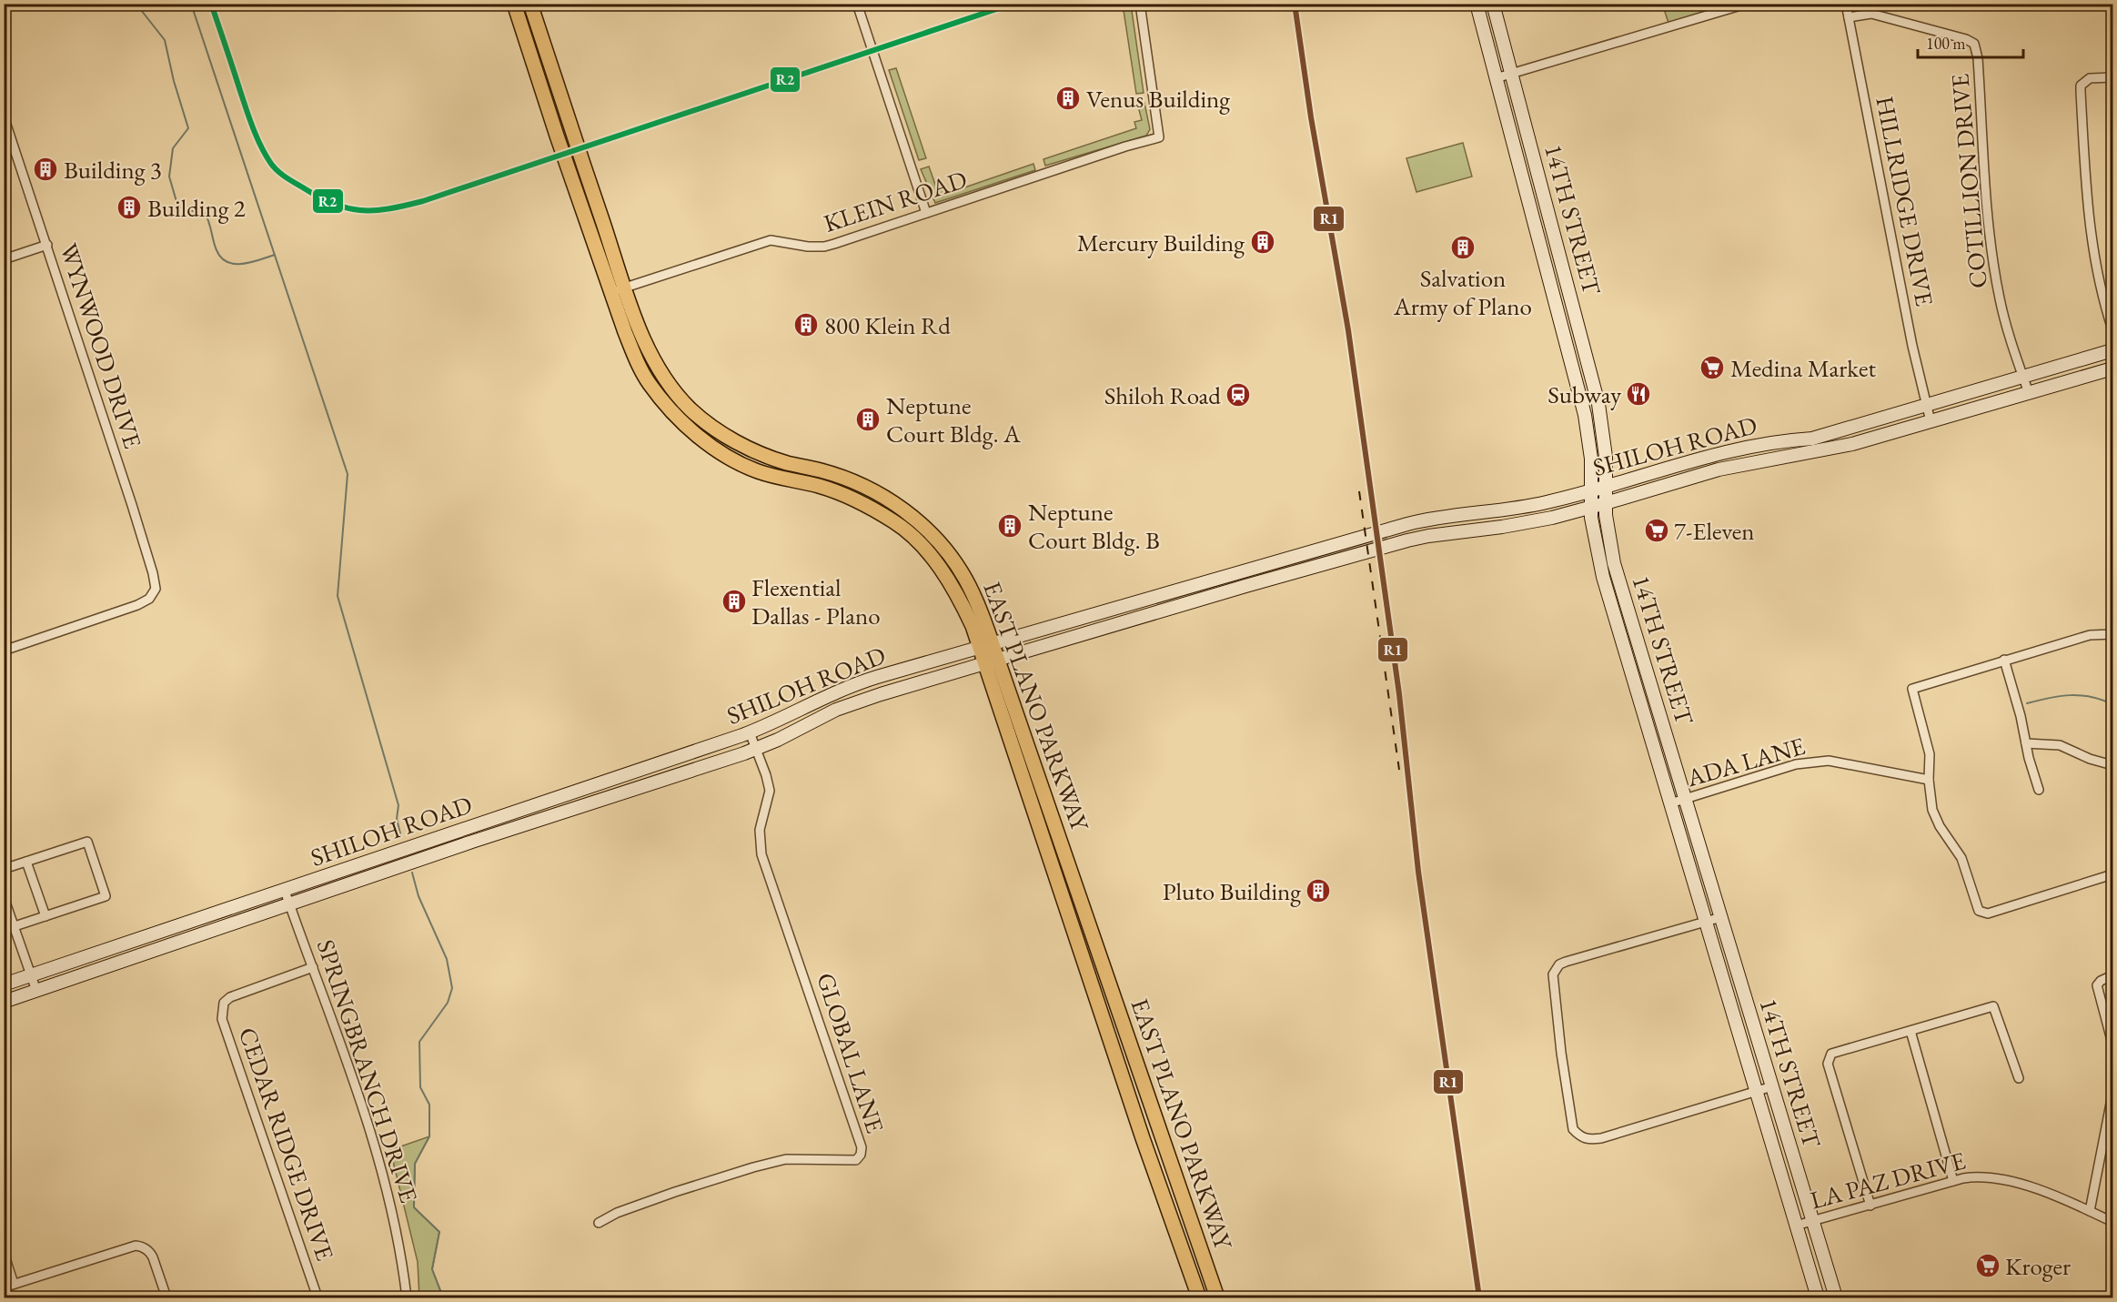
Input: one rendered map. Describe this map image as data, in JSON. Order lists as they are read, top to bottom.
{
  "streets": {
    "main road": ["14TH STREET", "SHILOH ROAD", "EAST PLANO PARKWAY"],
    "street": [
      "COTILLION DRIVE",
      "KLEIN ROAD",
      "HILLRIDGE DRIVE",
      "WYNWOOD DRIVE",
      "ADA LANE",
      "GLOBAL LANE",
      "SPRINGBRANCH DRIVE",
      "CEDAR RIDGE DRIVE",
      "LA PAZ DRIVE"
    ]
  },
  "crossings": [
    ["COTILLION DRIVE", "HILLRIDGE DRIVE"],
    ["COTILLION DRIVE", "SHILOH ROAD"],
    ["KLEIN ROAD", "EAST PLANO PARKWAY"],
    ["HILLRIDGE DRIVE", "SHILOH ROAD"],
    ["14TH STREET", "SHILOH ROAD"],
    ["14TH STREET", "ADA LANE"],
    ["14TH STREET", "LA PAZ DRIVE"],
    ["SHILOH ROAD", "EAST PLANO PARKWAY"],
    ["SHILOH ROAD", "GLOBAL LANE"],
    ["SHILOH ROAD", "SPRINGBRANCH DRIVE"],
    ["SPRINGBRANCH DRIVE", "CEDAR RIDGE DRIVE"]
  ],
  "places": {
    "building": [
      "Venus Building",
      "Building 3",
      "Building 2",
      "Mercury Building",
      "Salvation Army of Plano",
      "800 Klein Rd",
      "Neptune Court Bldg. A",
      "Neptune Court Bldg. B",
      "Flexential Dallas - Plano",
      "Pluto Building"
    ],
    "supermarket": ["Medina Market", "7-Eleven", "Kroger"],
    "restaurant": ["Subway"],
    "station": ["Shiloh Road"]
  },
  "lines": ["transit line R1", "transit line R2"],
  "scale_bar": "100 m"
}
